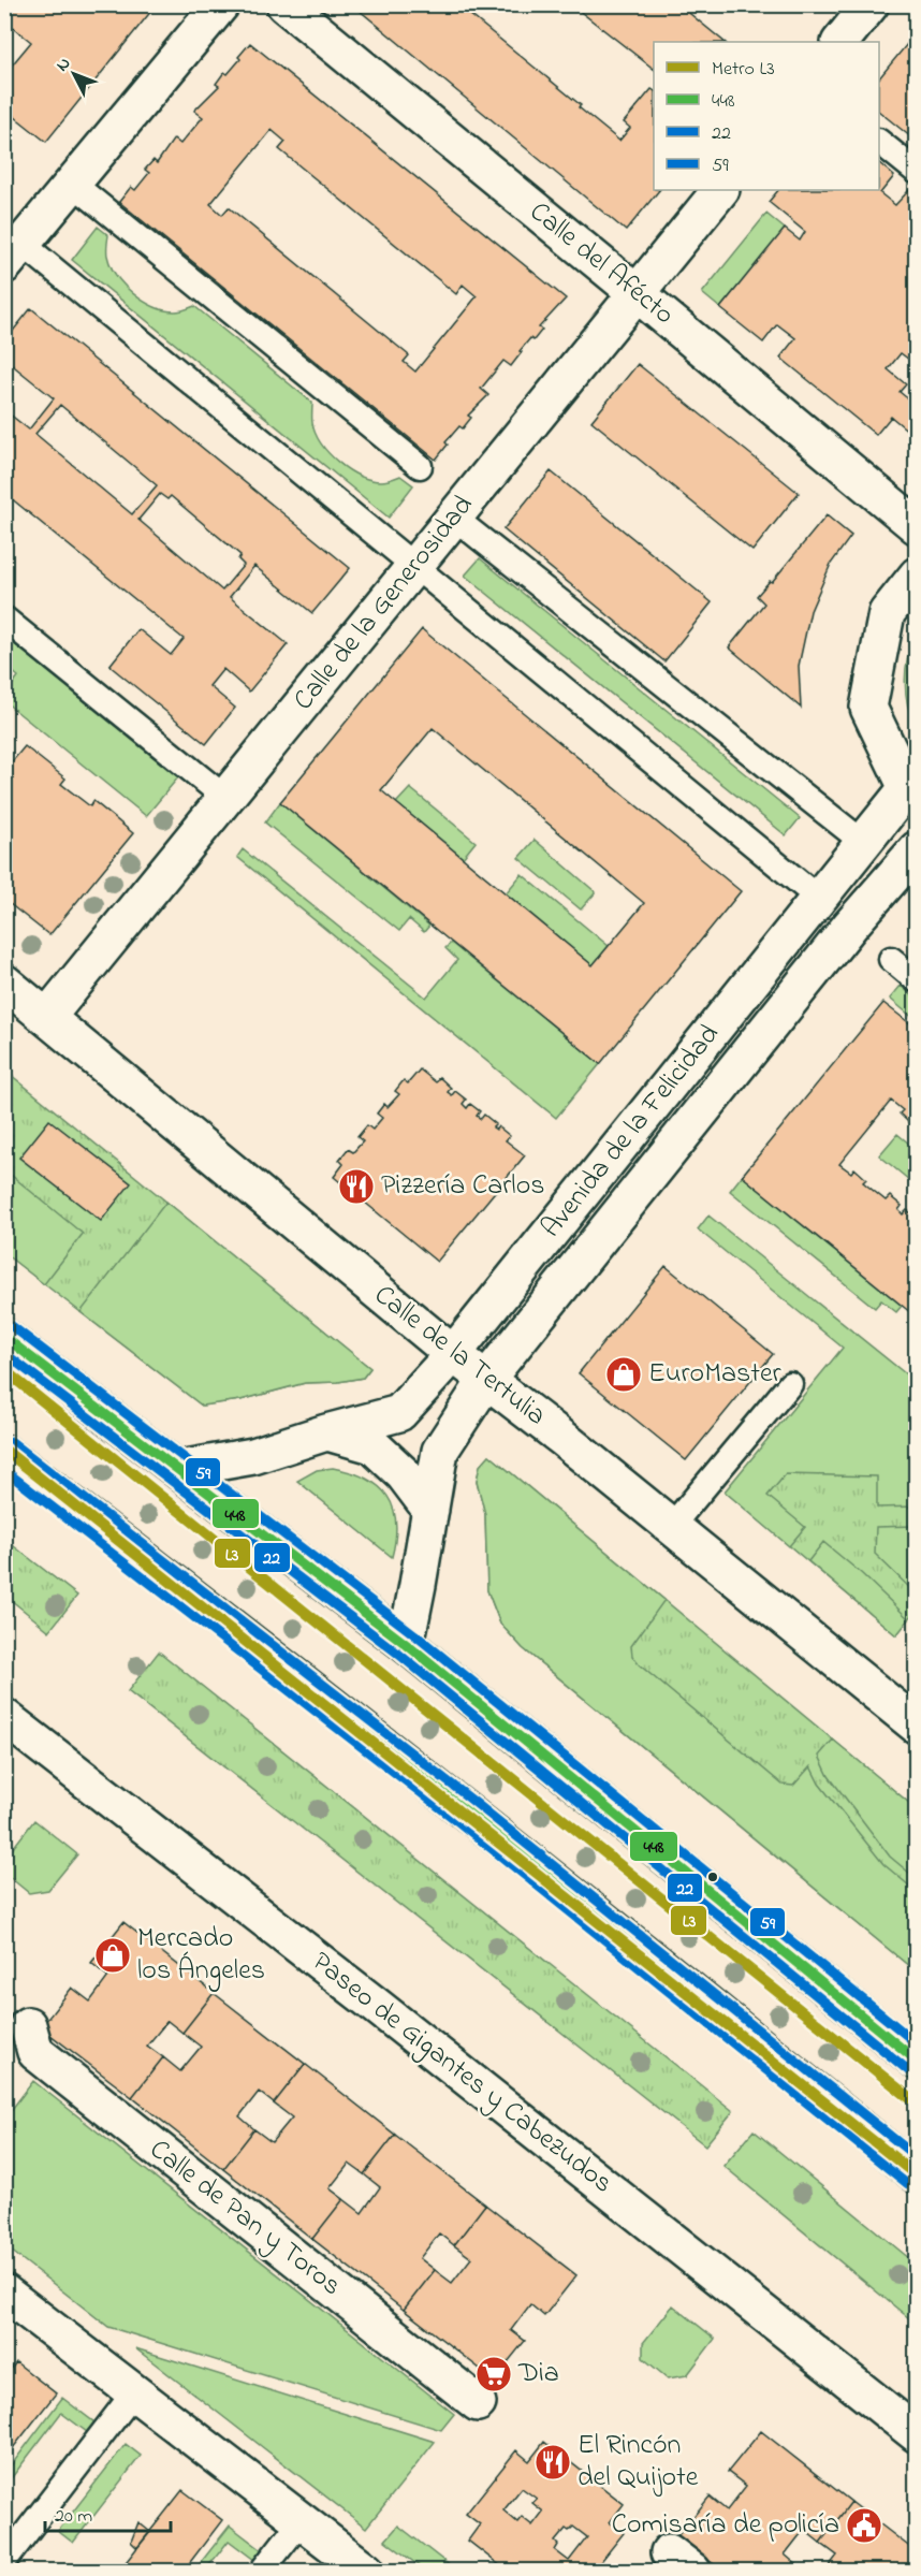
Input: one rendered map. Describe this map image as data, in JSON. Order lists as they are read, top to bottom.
{
  "streets": {
    "street": [
      "Calle del Afécto",
      "Calle de la Generosidad",
      "Avenida de la Felicidad",
      "Calle de la Tertulia",
      "Paseo de Gigantes y Cabezudos",
      "Calle de Pan y Toros"
    ]
  },
  "crossings": [
    ["Calle del Afécto", "Calle de la Generosidad"],
    ["Calle de la Generosidad", "Calle de la Tertulia"],
    ["Avenida de la Felicidad", "Calle de la Tertulia"]
  ],
  "places": {
    "restaurant": ["Pizzería Carlos", "El Rincón del Quijote"],
    "shop": ["EuroMaster", "Mercado los Ángeles"],
    "supermarket": ["Dia"],
    "public building": ["Comisaría de policía"]
  },
  "lines": [
    "transit line 59",
    "transit line 448",
    "transit line 22",
    "metro line L3"
  ],
  "legend": [
    "Metro L3",
    "448",
    "22",
    "59"
  ],
  "scale_bar": "20 m",
  "north": "top left"
}
